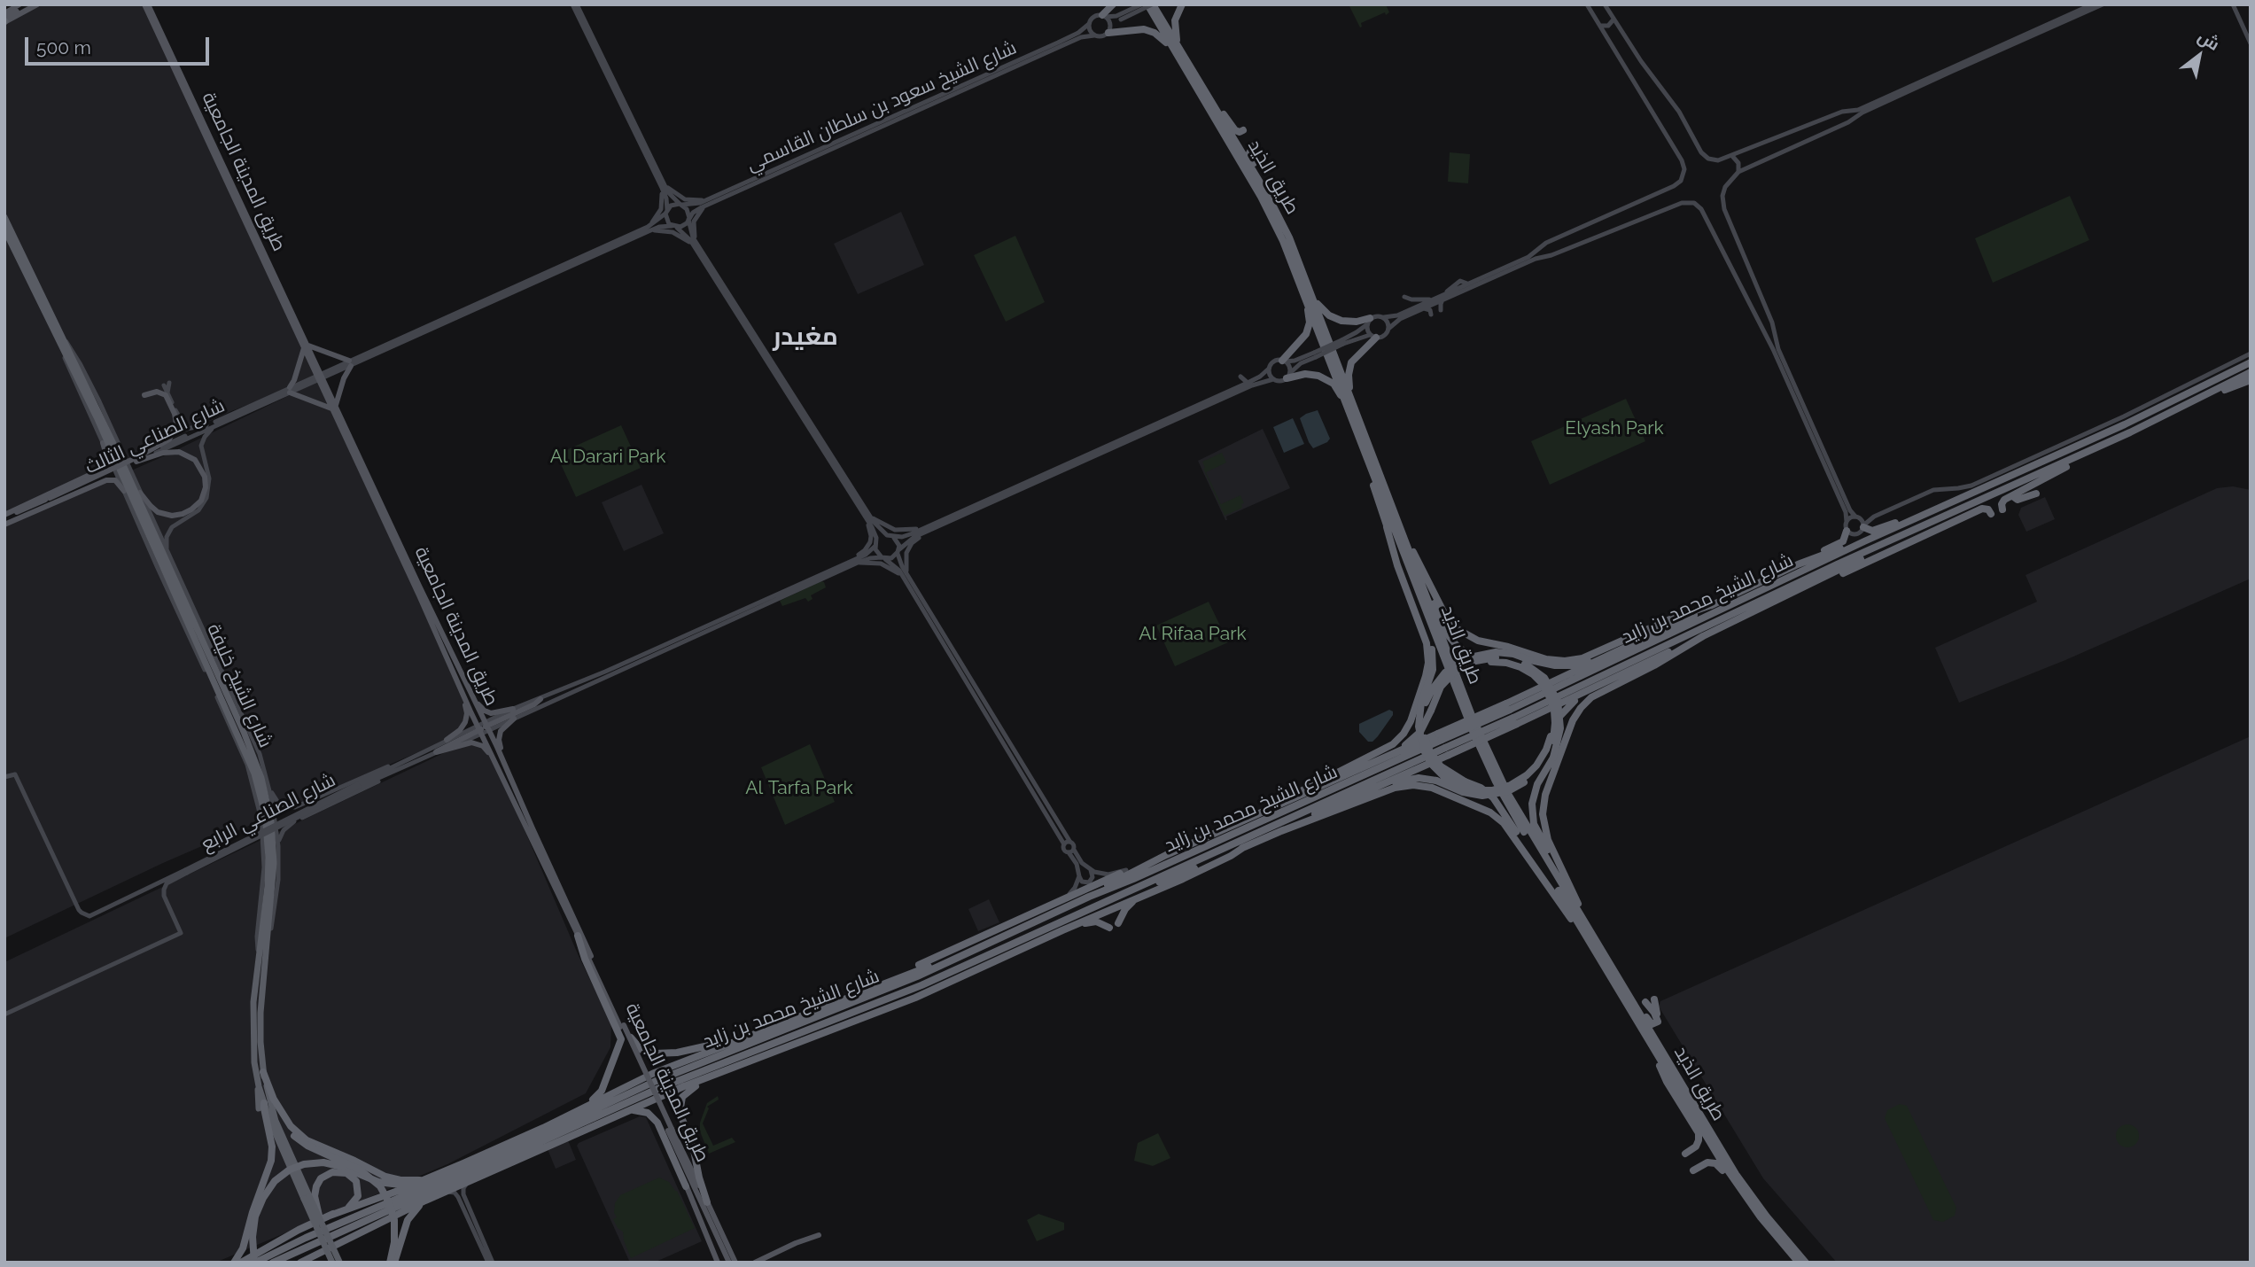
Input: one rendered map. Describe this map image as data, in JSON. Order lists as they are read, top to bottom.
{
  "streets": {
    "highway": ["طريق الذيد", "شارع الشيخ محمد بن زايد", "شارع الشيخ خليفة"],
    "main road": [
      "شارع الشيخ سعود بن سلطان القاسمي",
      "طريق المدينة الجامعية",
      "شارع الصناعي الثالث",
      "شارع الصناعي الرابع"
    ]
  },
  "crossings": [
    ["طريق المدينة الجامعية", "شارع الصناعي الثالث"],
    ["طريق المدينة الجامعية", "شارع الصناعي الرابع"]
  ],
  "districts": ["مغيدر"],
  "parks": [
    "Elyash Park",
    "Al Darari Park",
    "Al Rifaa Park",
    "Al Tarfa Park"
  ],
  "scale_bar": "500 m",
  "north": "top right"
}
